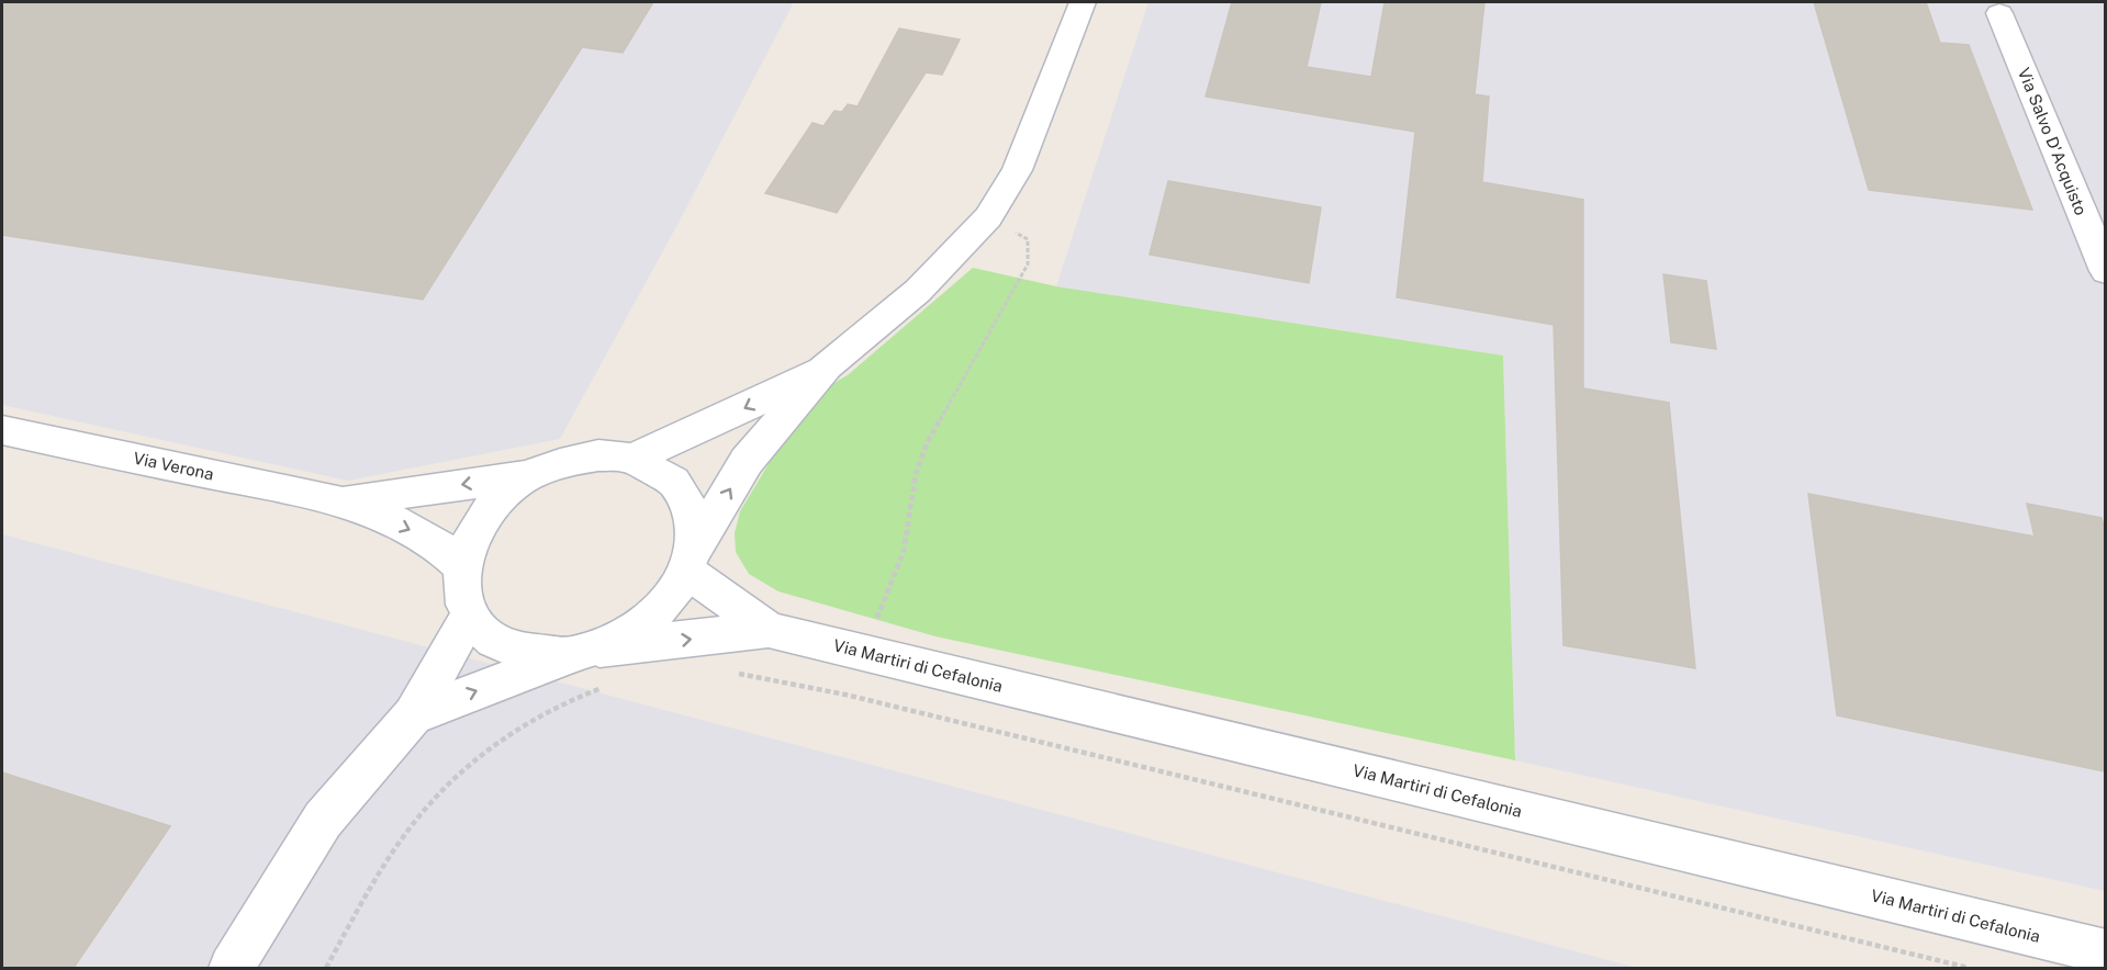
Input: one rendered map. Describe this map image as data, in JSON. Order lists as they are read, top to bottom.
{
  "streets": {
    "street": ["Via Salvo D'Acquisto", "Via Verona", "Via Martiri di Cefalonia"]
  },
  "crossings": [
    ["Via Verona", "Via Martiri di Cefalonia"]
  ]
}
